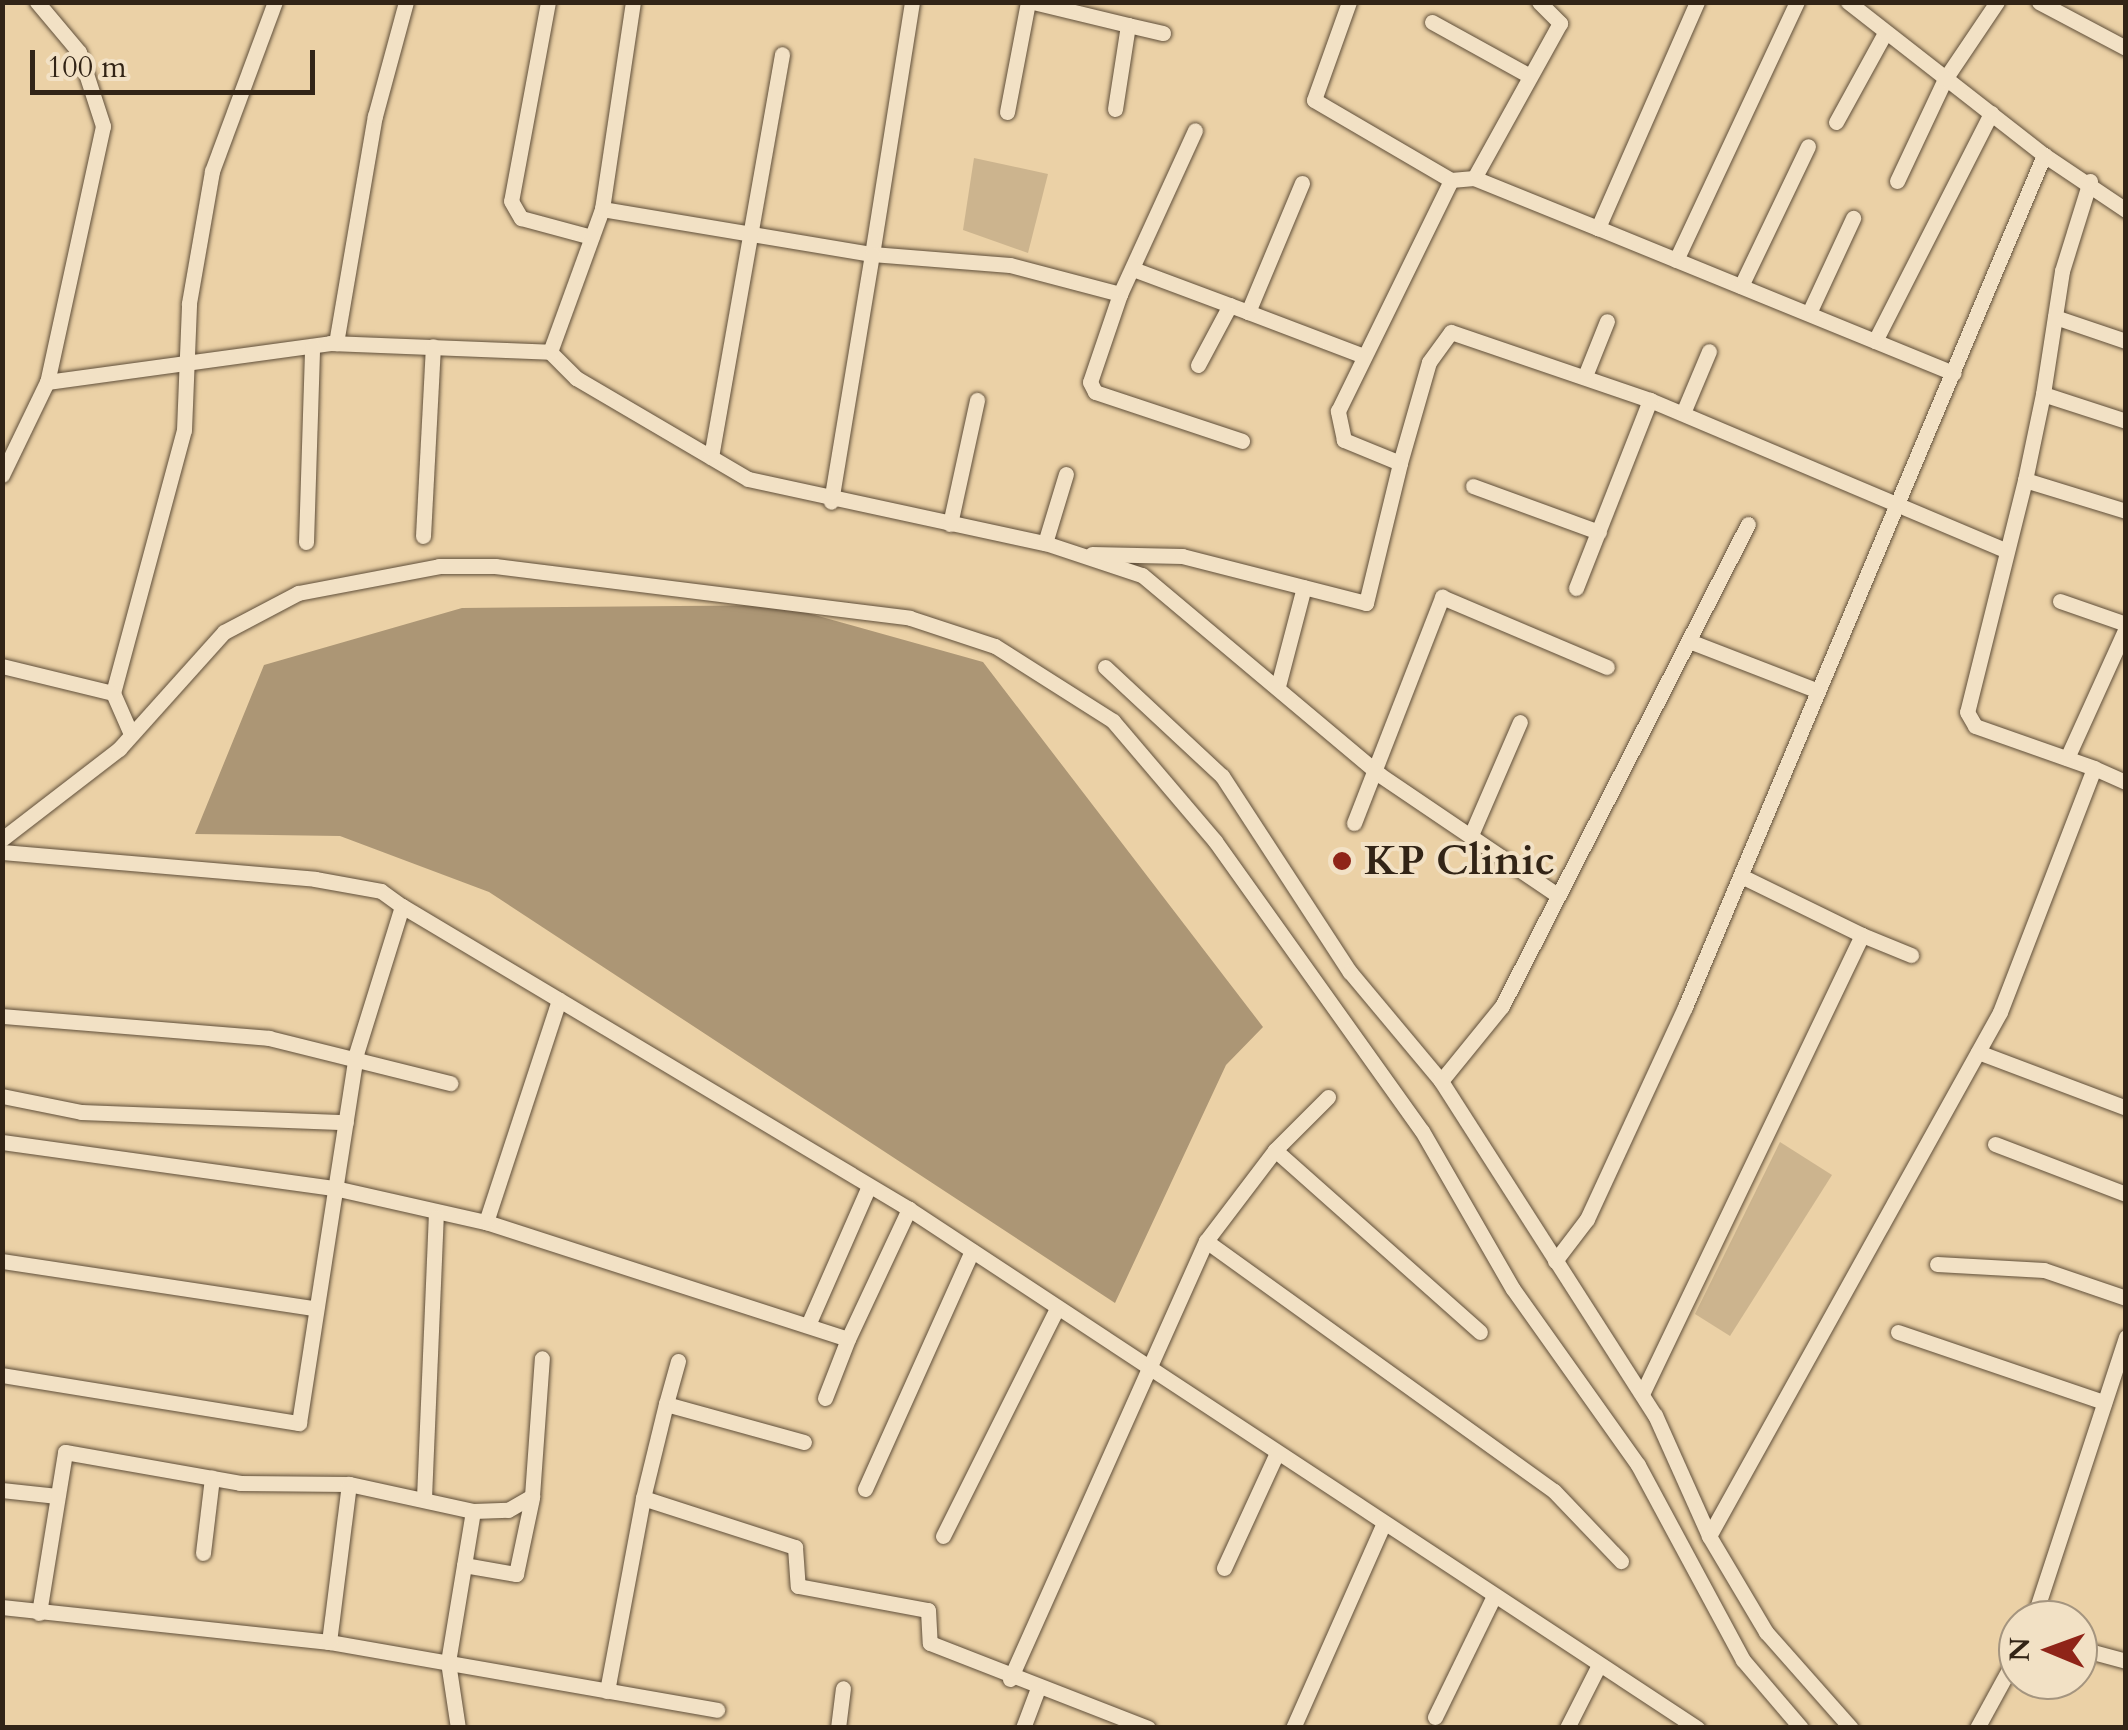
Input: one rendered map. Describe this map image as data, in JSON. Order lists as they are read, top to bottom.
{
  "places": ["KP Clinic"],
  "scale_bar": "100 m",
  "north": "left"
}
